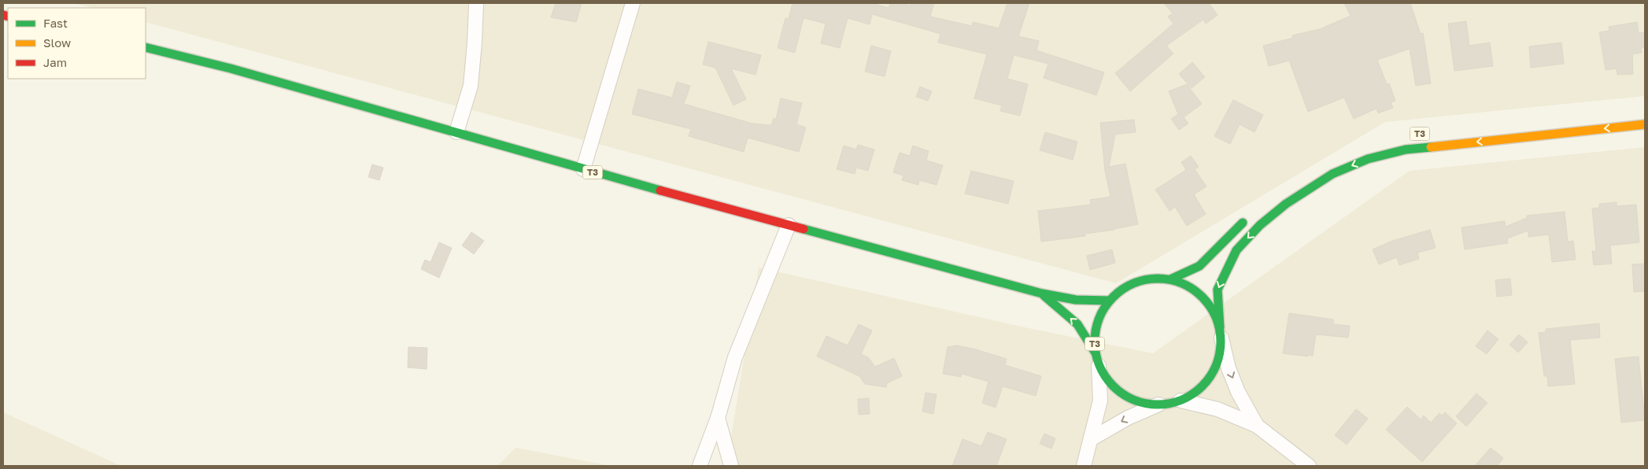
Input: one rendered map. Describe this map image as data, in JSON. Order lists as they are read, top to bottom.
{
  "streets": {
    "highway": ["T3"]
  },
  "legend": ["Fast", "Slow", "Jam"]
}
